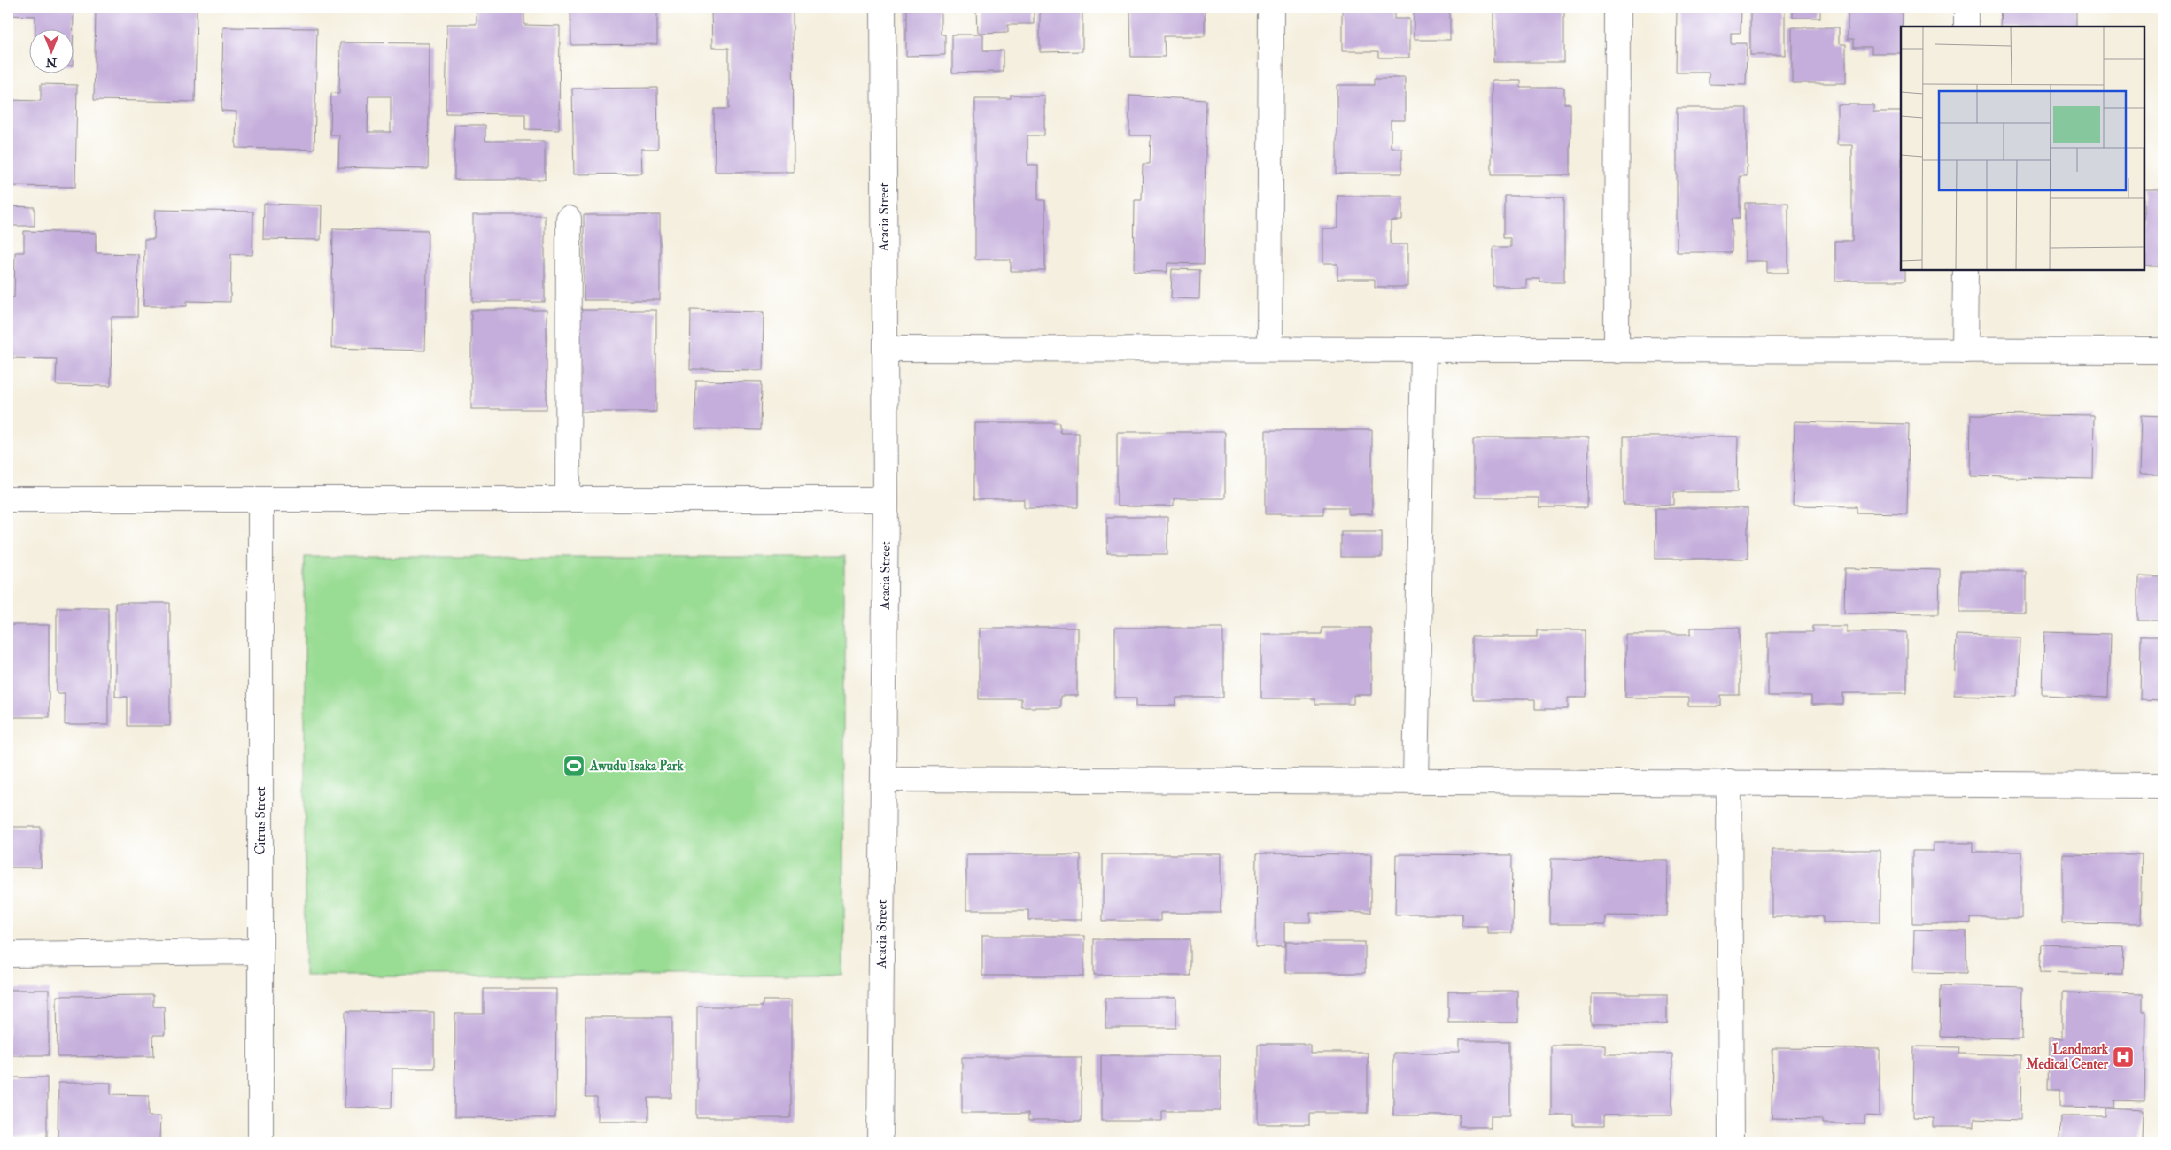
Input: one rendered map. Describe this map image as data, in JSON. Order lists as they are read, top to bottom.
{
  "streets": {
    "street": ["Acacia Street", "Citrus Street"]
  },
  "places": {
    "sports": ["Awudu Isaka Park"],
    "hospital": ["Landmark Medical Center"]
  },
  "north": "bottom"
}
